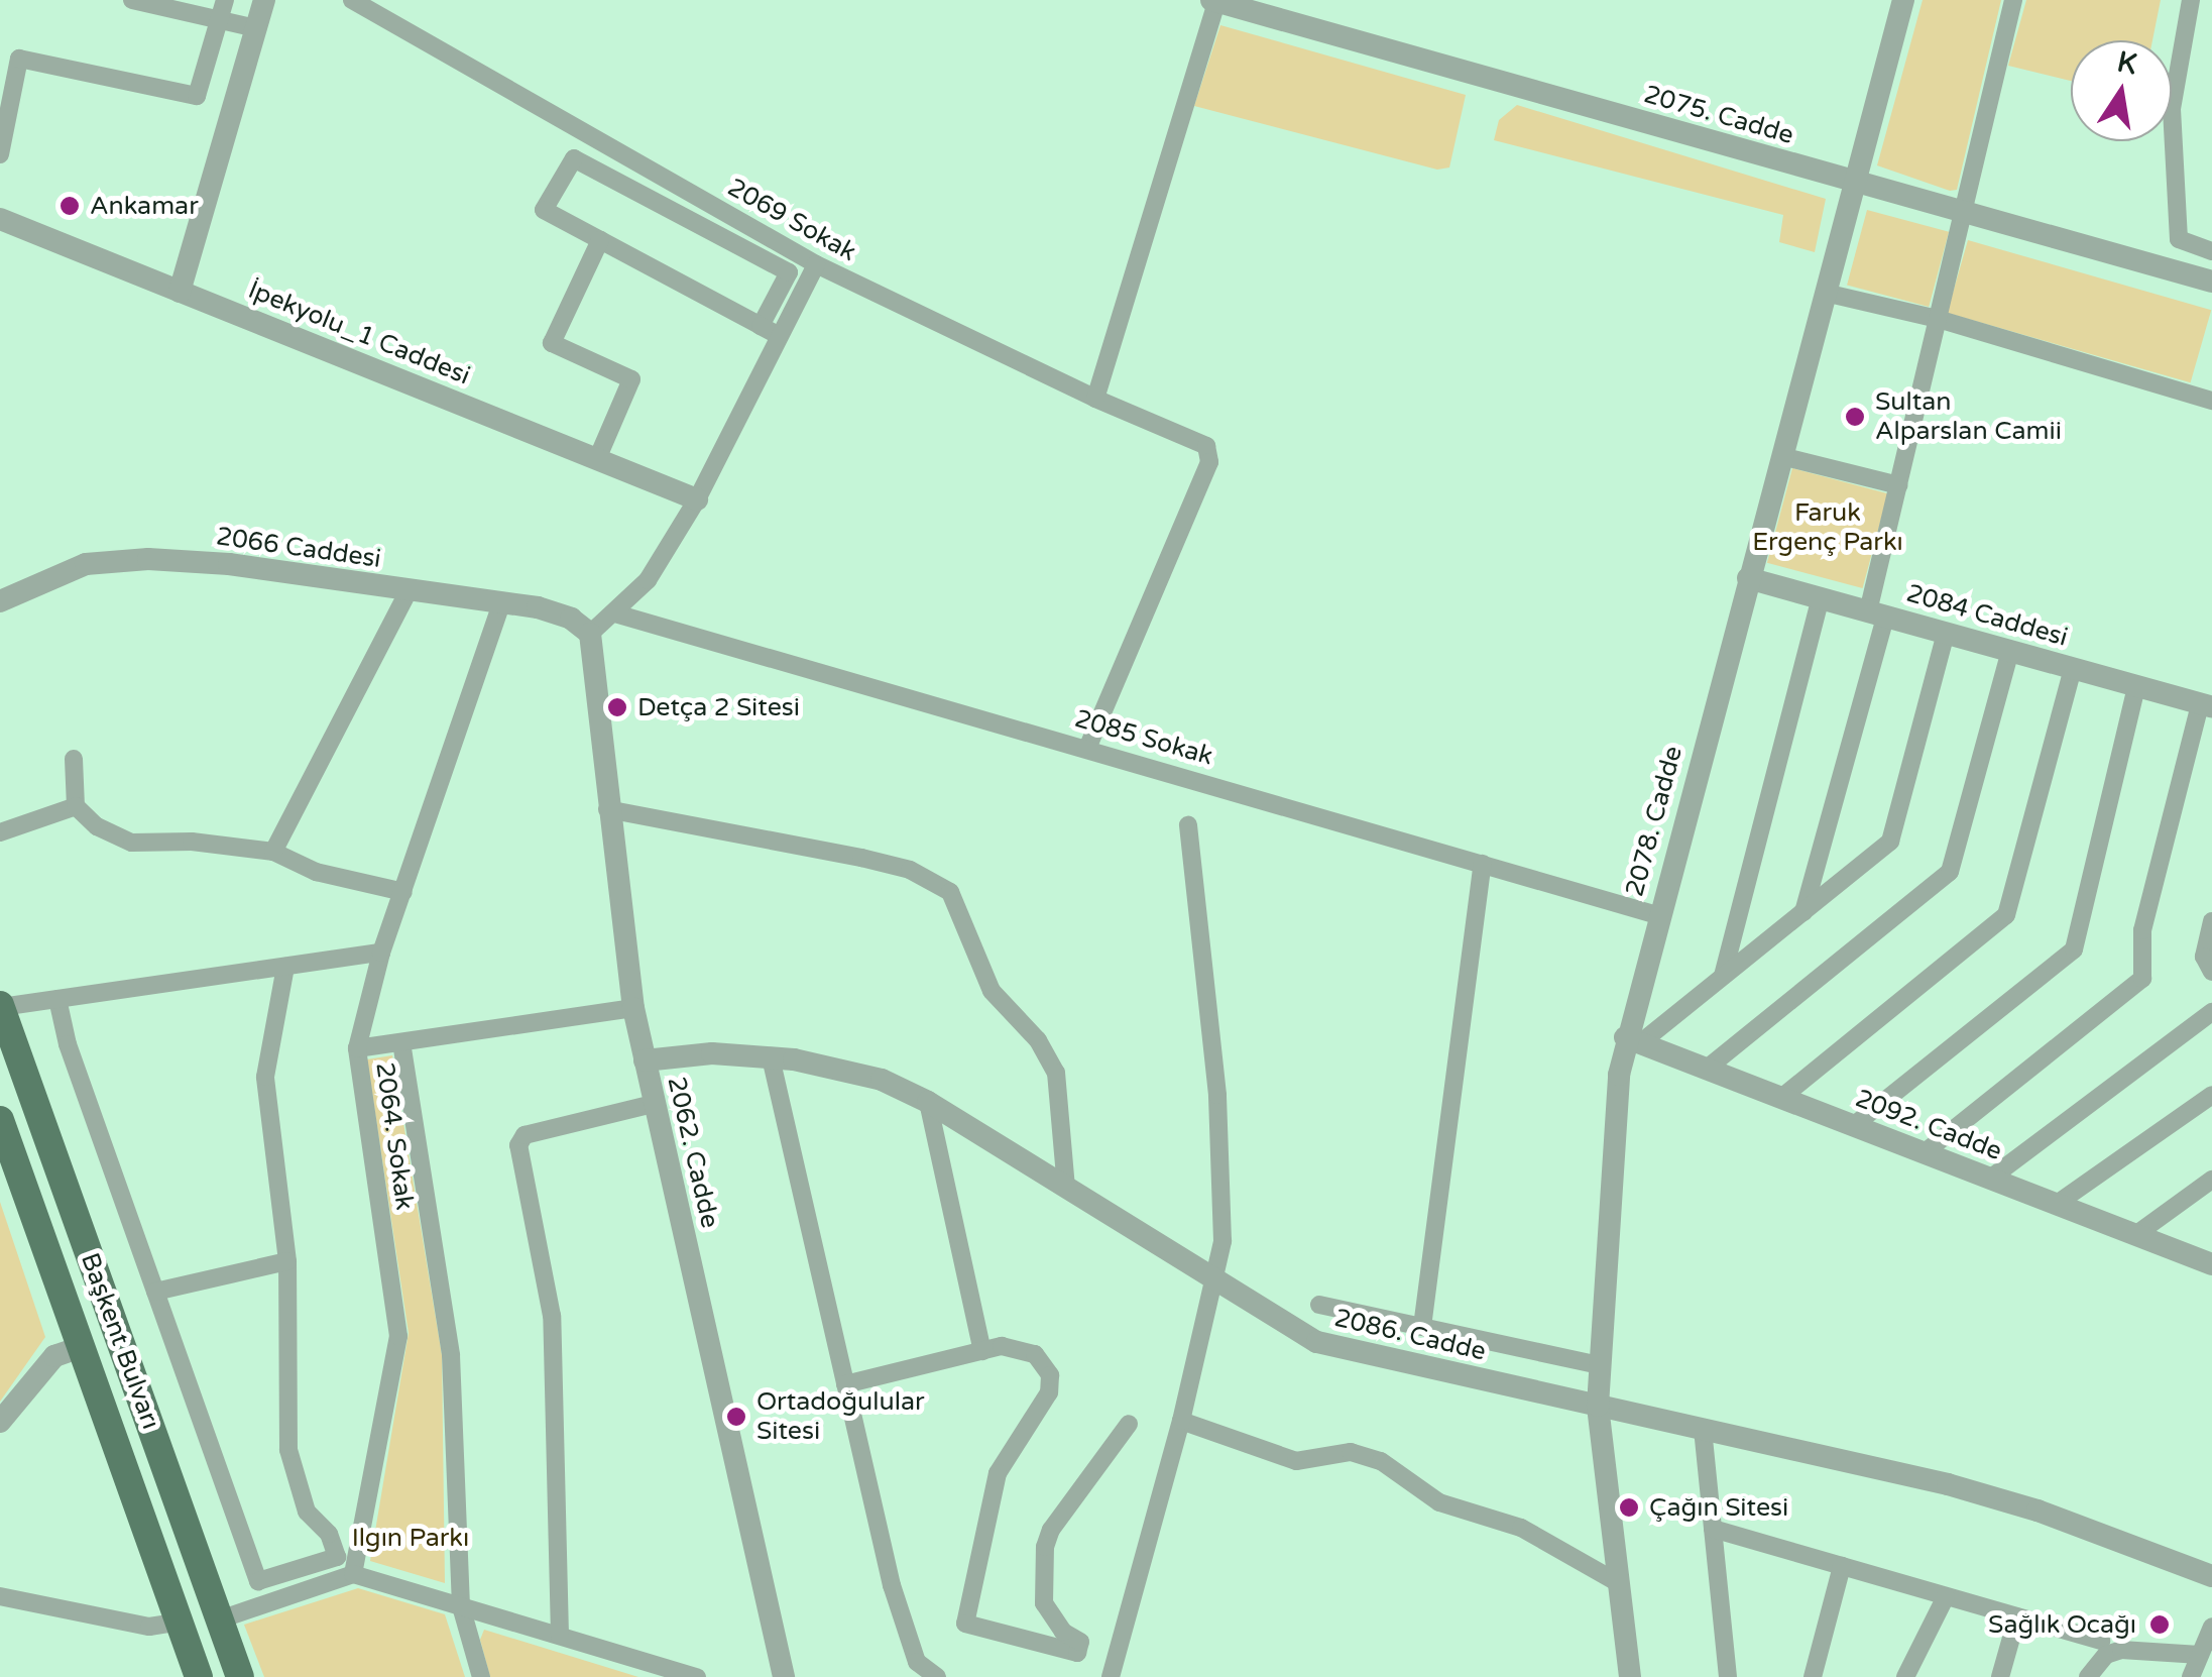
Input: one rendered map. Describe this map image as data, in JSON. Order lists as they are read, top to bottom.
{
  "streets": {
    "main road": ["Başkent Bulvarı"],
    "street": [
      "2075. Cadde",
      "2069 Sokak",
      "İpekyolu_1 Caddesi",
      "2066 Caddesi",
      "2084 Caddesi",
      "2085 Sokak",
      "2078. Cadde",
      "2092. Cadde",
      "2064. Sokak",
      "2062. Cadde",
      "2086. Cadde"
    ]
  },
  "crossings": [
    ["2075. Cadde", "2078. Cadde"],
    ["2069 Sokak", "2085 Sokak"],
    ["2066 Caddesi", "2064. Sokak"],
    ["2066 Caddesi", "2062. Cadde"],
    ["2084 Caddesi", "2078. Cadde"],
    ["2085 Sokak", "2078. Cadde"],
    ["2078. Cadde", "2092. Cadde"],
    ["2078. Cadde", "2086. Cadde"],
    ["2062. Cadde", "2086. Cadde"]
  ],
  "parks": ["Faruk Ergenç Parkı", "Ilgın Parkı"],
  "places": [
    "Ankamar",
    "Sultan Alparslan Camii",
    "Detça 2 Sitesi",
    "Ortadoğulular Sitesi",
    "Çağın Sitesi",
    "Sağlık Ocağı"
  ],
  "north": "top"
}
